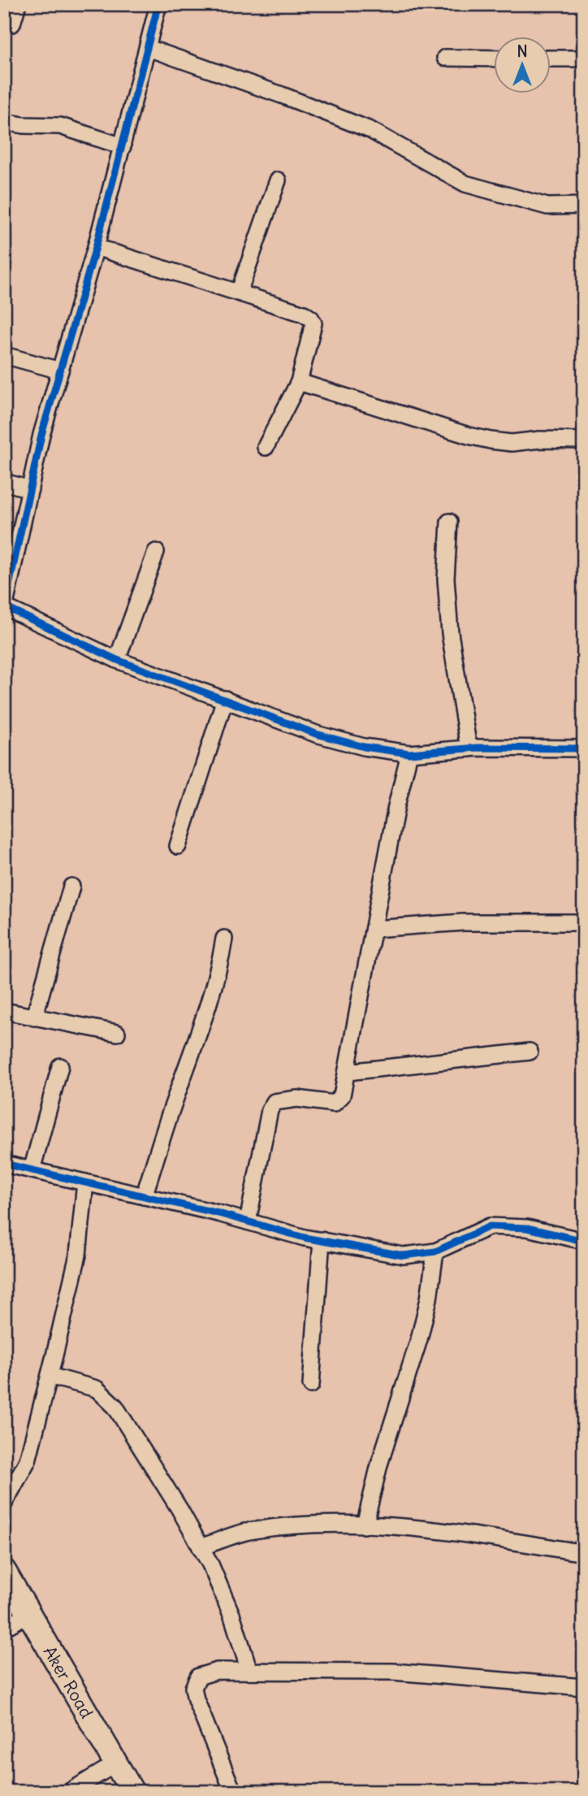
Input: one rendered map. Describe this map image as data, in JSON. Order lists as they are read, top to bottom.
{
  "streets": {
    "street": ["Aker Road"]
  },
  "north": "top"
}
